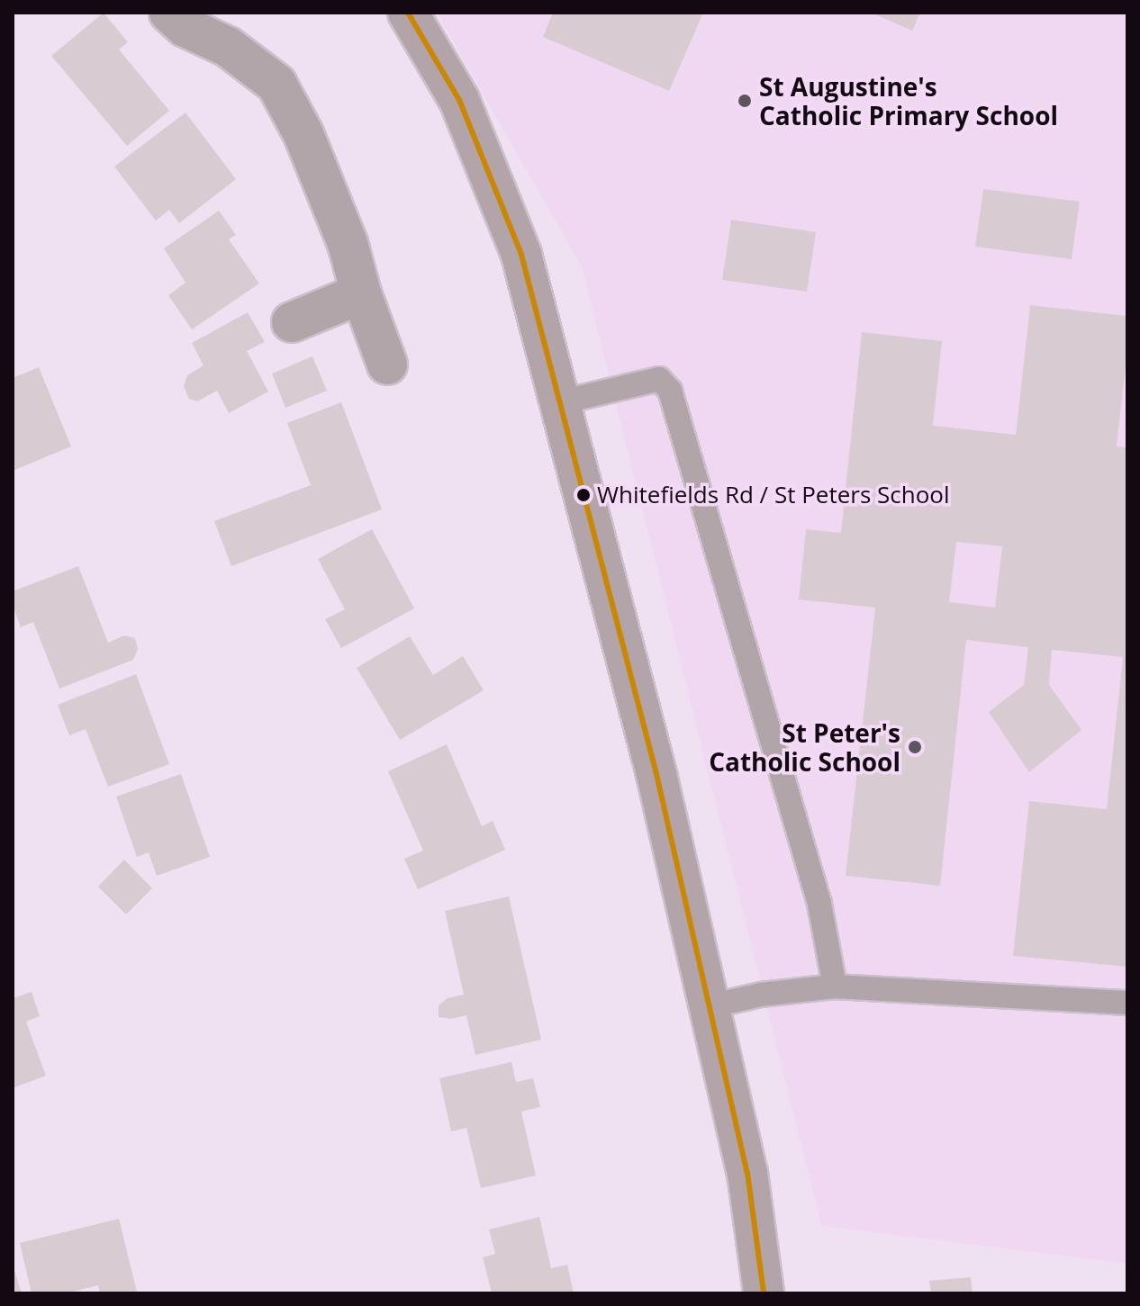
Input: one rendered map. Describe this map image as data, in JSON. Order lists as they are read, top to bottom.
{
  "places": ["St Augustine's Catholic Primary School", "Whitefields Rd / St Peters School", "St Peter's Catholic School"]
}
